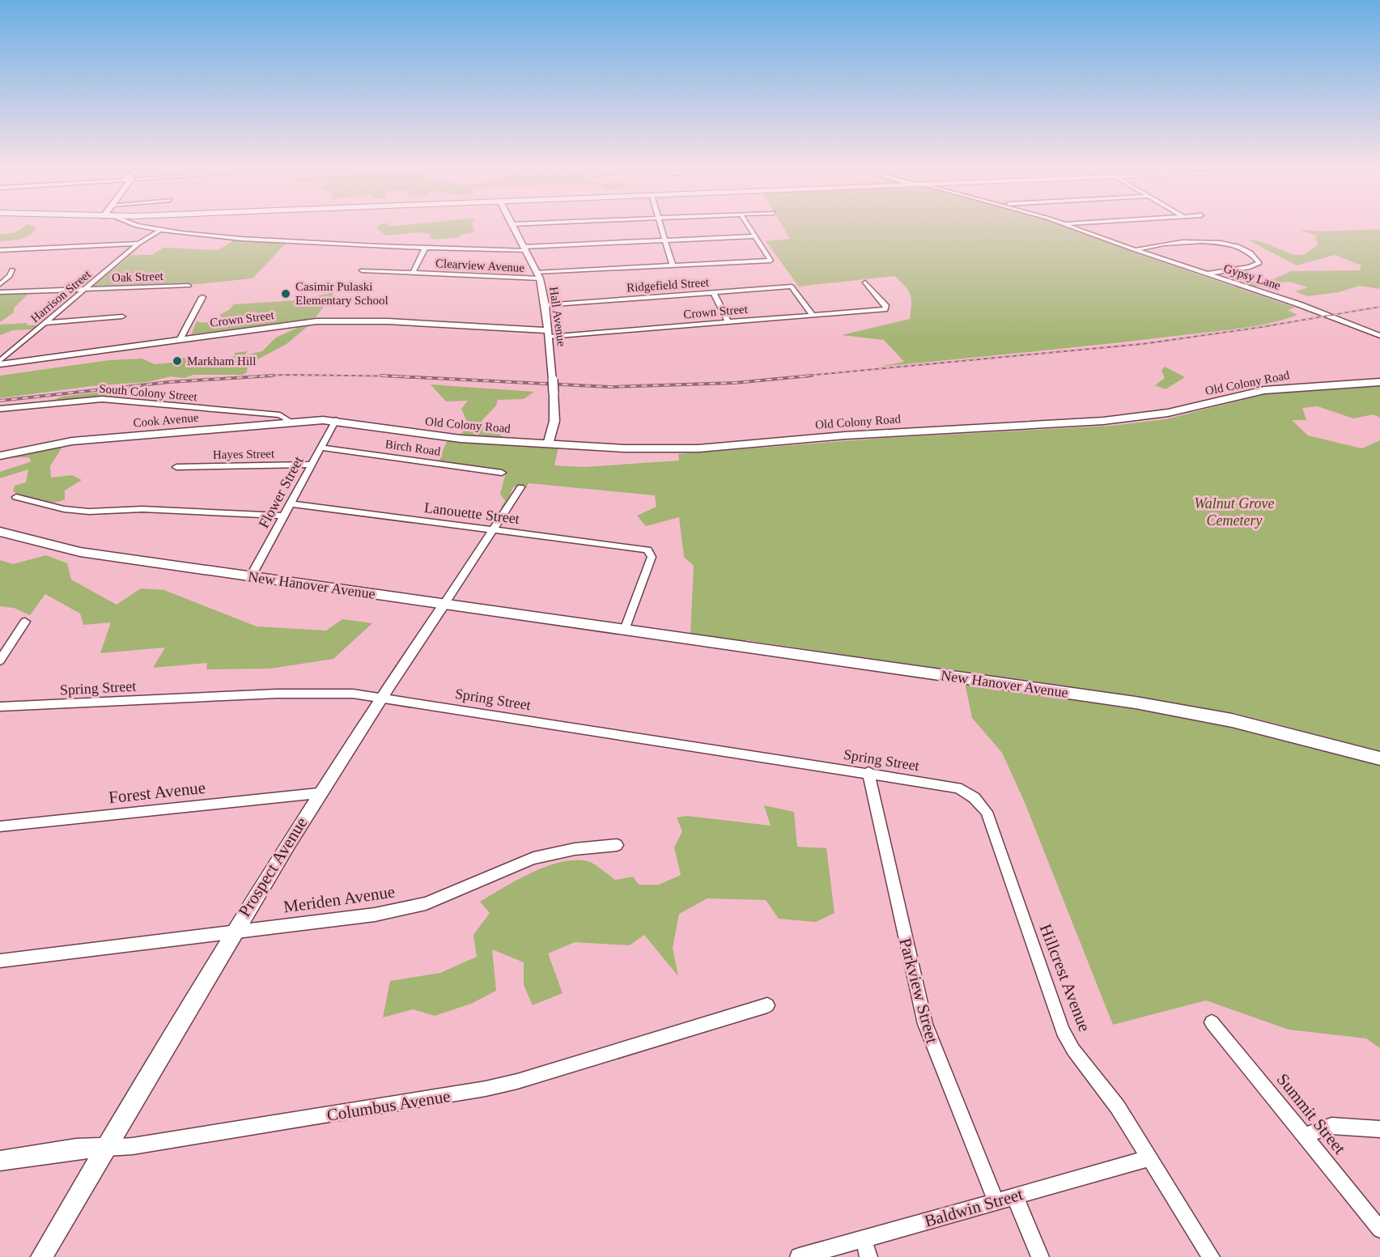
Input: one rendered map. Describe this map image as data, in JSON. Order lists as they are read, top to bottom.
{
  "streets": {
    "main road": ["Old Colony Road", "Cook Avenue", "New Hanover Avenue"],
    "street": [
      "Clearview Avenue",
      "Oak Street",
      "Gypsy Lane",
      "Ridgefield Street",
      "Harrison Street",
      "Crown Street",
      "Hall Avenue",
      "South Colony Street",
      "Birch Road",
      "Hayes Street",
      "Flower Street",
      "Lanouette Street",
      "Spring Street",
      "Forest Avenue",
      "Prospect Avenue",
      "Meriden Avenue",
      "Hillcrest Avenue",
      "Parkview Street",
      "Columbus Avenue",
      "Summit Street",
      "Baldwin Street"
    ]
  },
  "crossings": [
    ["Clearview Avenue", "Hall Avenue"],
    ["Oak Street", "Harrison Street"],
    ["Ridgefield Street", "Crown Street"],
    ["Ridgefield Street", "Hall Avenue"],
    ["Harrison Street", "Crown Street"],
    ["Crown Street", "Hall Avenue"],
    ["Hall Avenue", "Old Colony Road"],
    ["Old Colony Road", "Cook Avenue"],
    ["Old Colony Road", "Flower Street"],
    ["South Colony Street", "Cook Avenue"],
    ["Cook Avenue", "Flower Street"],
    ["Birch Road", "Flower Street"],
    ["Hayes Street", "Flower Street"],
    ["Flower Street", "Lanouette Street"],
    ["Flower Street", "New Hanover Avenue"],
    ["Lanouette Street", "New Hanover Avenue"],
    ["Lanouette Street", "Prospect Avenue"],
    ["New Hanover Avenue", "Prospect Avenue"],
    ["Spring Street", "Prospect Avenue"],
    ["Spring Street", "Hillcrest Avenue"],
    ["Spring Street", "Parkview Street"],
    ["Forest Avenue", "Prospect Avenue"],
    ["Prospect Avenue", "Meriden Avenue"],
    ["Prospect Avenue", "Columbus Avenue"],
    ["Hillcrest Avenue", "Baldwin Street"],
    ["Parkview Street", "Baldwin Street"]
  ],
  "parks": ["Walnut Grove Cemetery"],
  "places": ["Casimir Pulaski Elementary School", "Markham Hill"]
}
